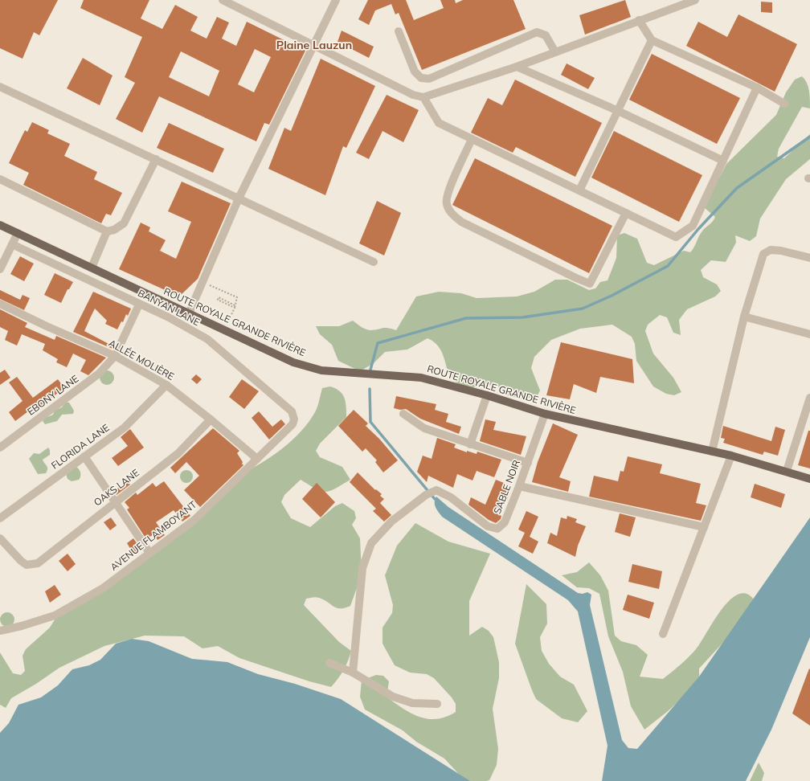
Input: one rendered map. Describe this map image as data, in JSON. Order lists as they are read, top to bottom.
{
  "streets": {
    "main road": ["ROUTE ROYALE GRANDE RIVIÈRE"],
    "street": [
      "BANYAN LANE",
      "ALLÉE MOLIÈRE",
      "EBONY LANE",
      "FLORIDA LANE",
      "SABLE NOIR",
      "OAKS LANE",
      "AVENUE FLAMBOYANT"
    ]
  },
  "crossings": [
    ["BANYAN LANE", "EBONY LANE"],
    ["BANYAN LANE", "AVENUE FLAMBOYANT"],
    ["ROUTE ROYALE GRANDE RIVIÈRE", "SABLE NOIR"],
    ["ALLÉE MOLIÈRE", "EBONY LANE"],
    ["ALLÉE MOLIÈRE", "FLORIDA LANE"],
    ["ALLÉE MOLIÈRE", "OAKS LANE"],
    ["ALLÉE MOLIÈRE", "AVENUE FLAMBOYANT"]
  ],
  "districts": ["Plaine Lauzun"]
}
